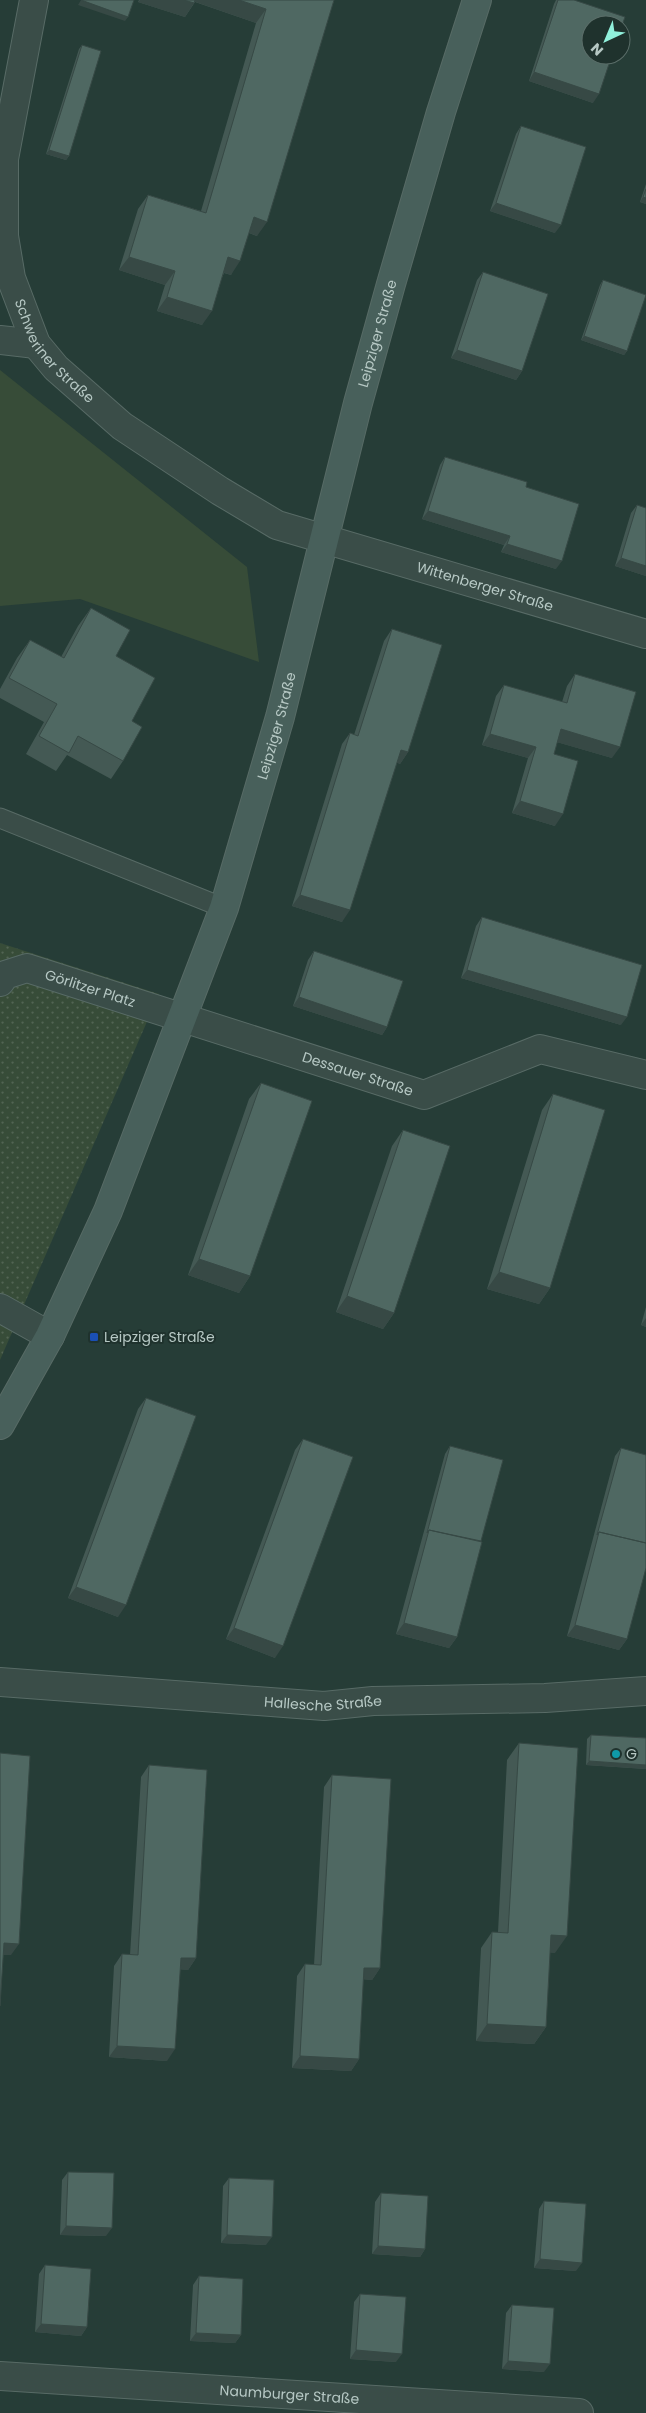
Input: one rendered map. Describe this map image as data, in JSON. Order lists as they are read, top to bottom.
{
  "streets": {
    "main road": ["Leipziger Straße"],
    "street": [
      "Schweriner Straße",
      "Wittenberger Straße",
      "Görlitzer Platz",
      "Dessauer Straße",
      "Hallesche Straße",
      "Naumburger Straße"
    ]
  },
  "crossings": [
    ["Leipziger Straße", "Schweriner Straße"],
    ["Leipziger Straße", "Wittenberger Straße"],
    ["Leipziger Straße", "Görlitzer Platz"],
    ["Leipziger Straße", "Dessauer Straße"],
    ["Schweriner Straße", "Wittenberger Straße"],
    ["Görlitzer Platz", "Dessauer Straße"]
  ],
  "places": {
    "transit": ["Leipziger Straße"],
    "other": ["G"]
  },
  "north": "bottom left"
}
